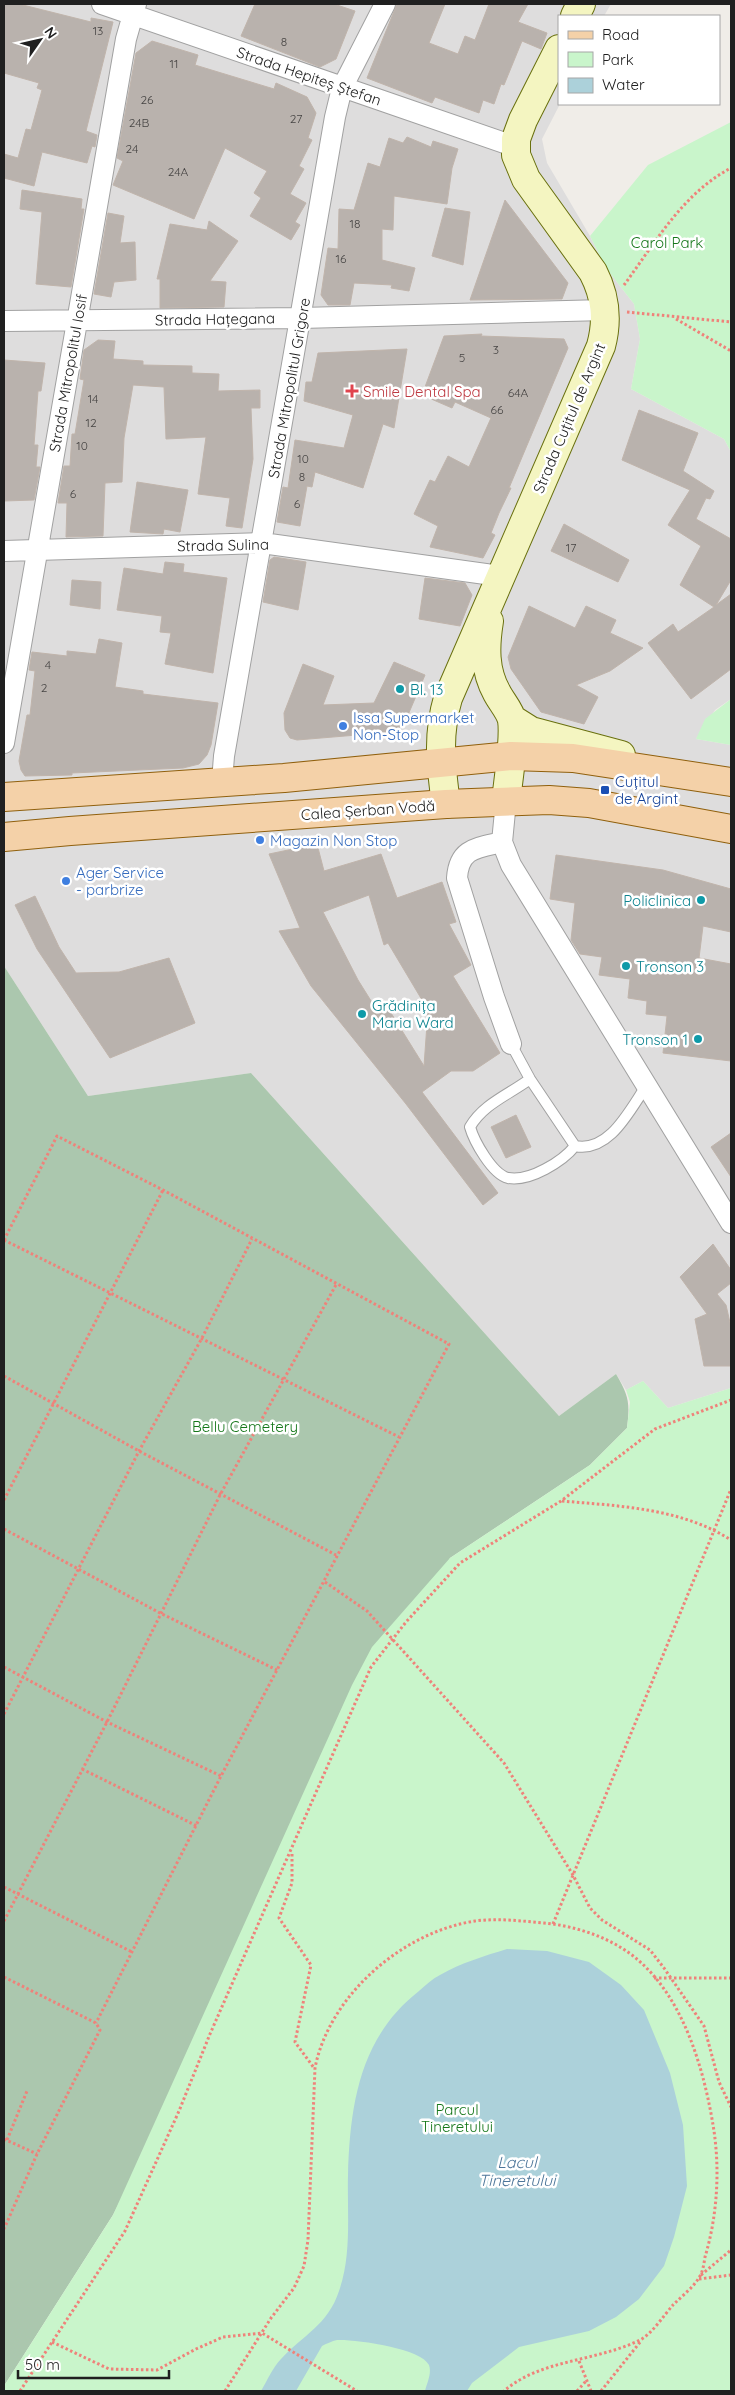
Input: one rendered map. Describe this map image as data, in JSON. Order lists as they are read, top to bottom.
{
  "streets": {
    "main road": ["Calea Șerban Vodă"],
    "street": [
      "Strada Hepiteș Ștefan",
      "Strada Hațegana",
      "Strada Mitropolitul Iosif",
      "Strada Mitropolitul Grigore",
      "Strada Cuțitul de Argint",
      "Strada Sulina"
    ]
  },
  "crossings": [
    ["Strada Hepiteș Ștefan", "Strada Mitropolitul Iosif"],
    ["Strada Hepiteș Ștefan", "Strada Mitropolitul Grigore"],
    ["Strada Hepiteș Ștefan", "Strada Cuțitul de Argint"],
    ["Strada Hațegana", "Strada Mitropolitul Iosif"],
    ["Strada Hațegana", "Strada Mitropolitul Grigore"],
    ["Strada Hațegana", "Strada Cuțitul de Argint"],
    ["Strada Mitropolitul Iosif", "Strada Sulina"],
    ["Strada Mitropolitul Grigore", "Strada Sulina"],
    ["Strada Cuțitul de Argint", "Strada Sulina"],
    ["Strada Cuțitul de Argint", "Calea Șerban Vodă"]
  ],
  "water": ["Lacul Tineretului"],
  "parks": ["Carol Park", "Bellu Cemetery", "Parcul Tineretului"],
  "places": {
    "health": ["Smile Dental Spa"],
    "other": [
      "Bl. 13",
      "Issa Supermarket Non-Stop",
      "Magazin Non Stop",
      "Ager Service - parbrize",
      "Policlinica",
      "Tronson 3",
      "Grădinița Maria Ward",
      "Tronson 1"
    ],
    "transit": ["Cuțitul de Argint"]
  },
  "house_numbers": [
    "13",
    "8",
    "11",
    "26",
    "27",
    "24B",
    "24",
    "24A",
    "18",
    "16",
    "3",
    "5",
    "64A",
    "14",
    "66",
    "12",
    "10",
    "10",
    "8",
    "6",
    "6",
    "17",
    "4",
    "2"
  ],
  "legend": ["Road", "Park", "Water"],
  "scale_bar": "50 m",
  "north": "top right"
}
